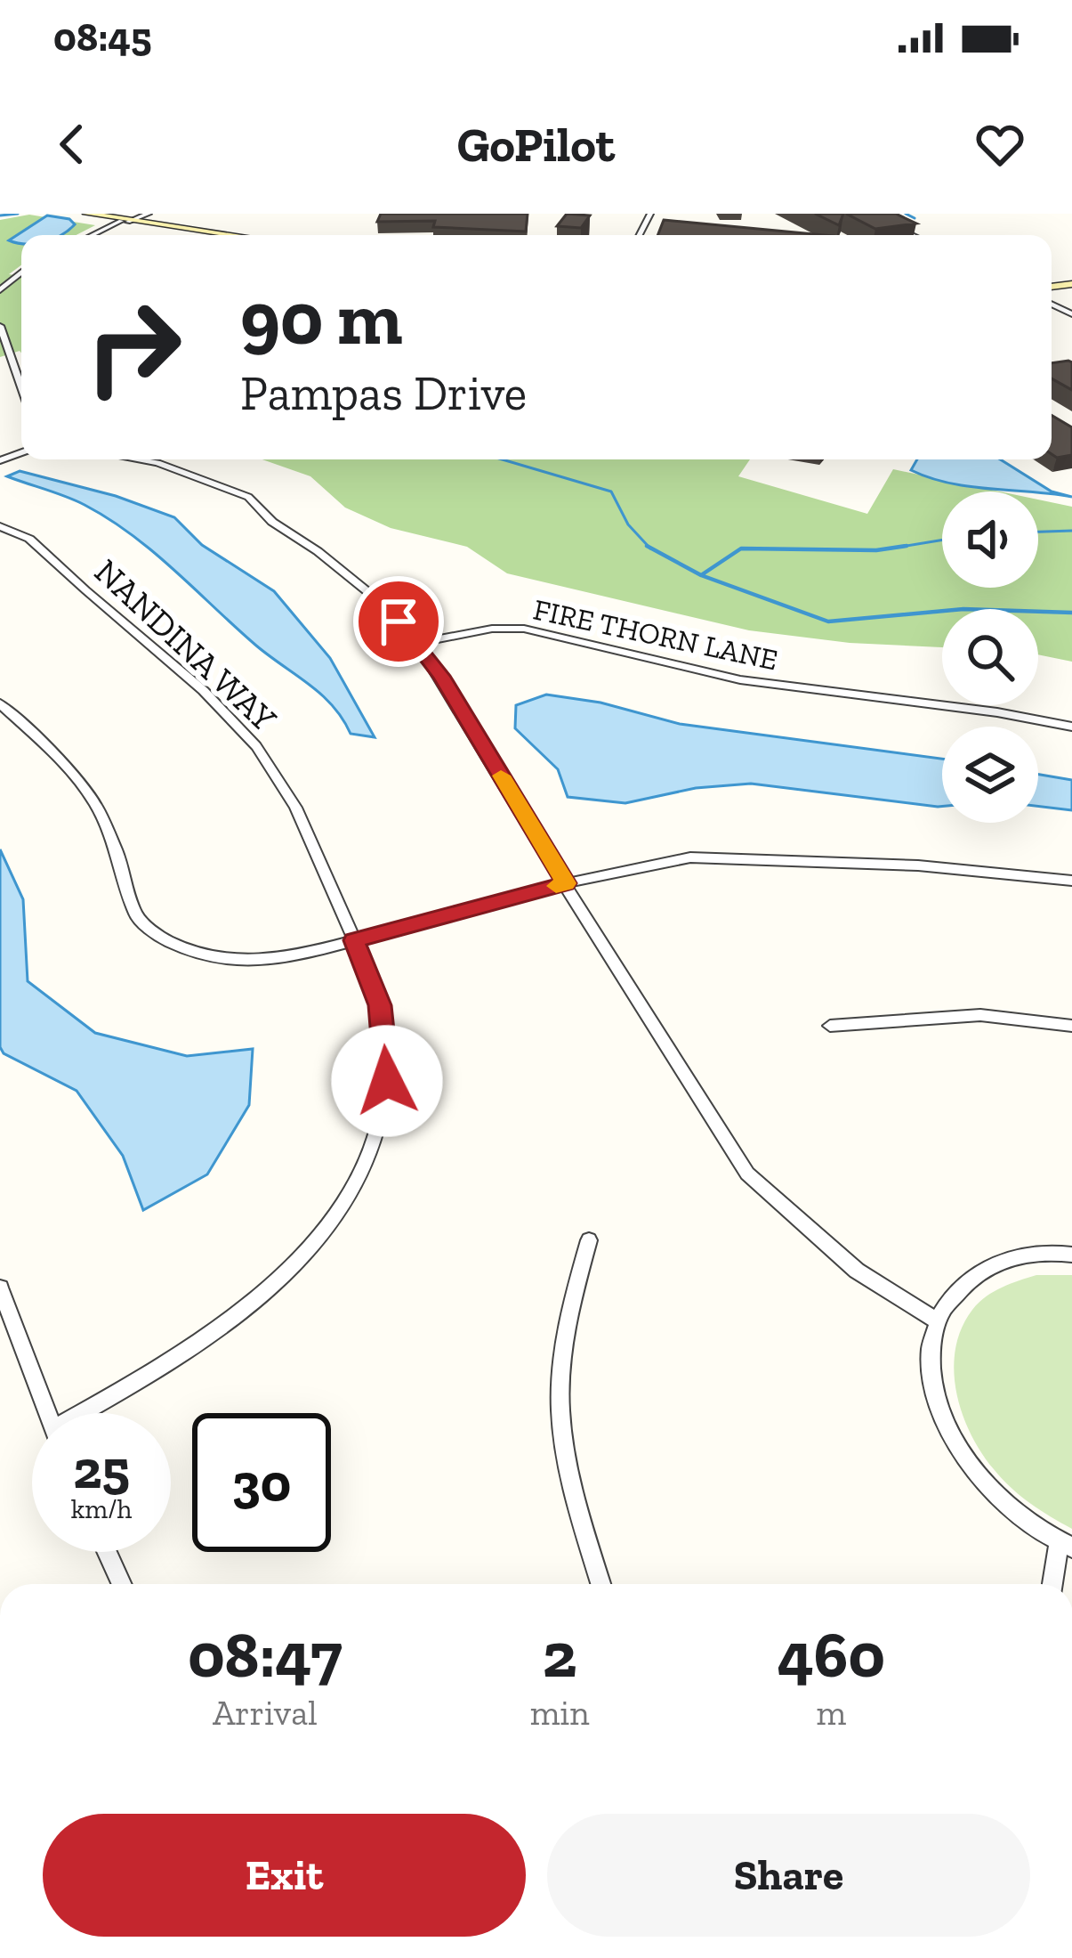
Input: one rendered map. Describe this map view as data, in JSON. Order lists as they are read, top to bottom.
{
  "streets": {
    "street": ["FIRE THORN LANE", "NANDINA WAY"]
  },
  "page": {
    "status": "08:45",
    "header": "GoPilot",
    "turn": ["90 m", "Pampas Drive"],
    "speed": "25 km/h",
    "limit": "30",
    "eta": [
      "08:47",
      "Arrival",
      "2",
      "min",
      "460",
      "m"
    ],
    "buttons": ["Exit", "Share"]
  }
}
